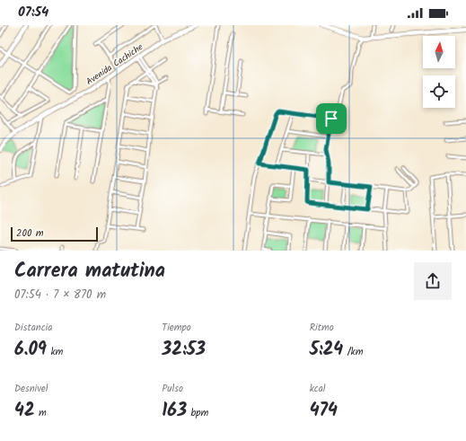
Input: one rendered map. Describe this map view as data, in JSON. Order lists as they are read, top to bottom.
{
  "streets": {
    "street": ["Avenida Cachiche"]
  },
  "scale_bar": "200 m",
  "north": "top",
  "page": {
    "status": "07:54",
    "scale": "200 m",
    "heading": ["Carrera matutina", "07:54 · 7 × 870 m"],
    "stats": [
      ["Distancia", "6.09 km"],
      ["Tiempo", "32:53"],
      ["Ritmo", "5:24 /km"],
      ["Desnivel", "42 m"],
      ["Pulso", "163 bpm"],
      ["kcal", "474"]
    ]
  }
}
